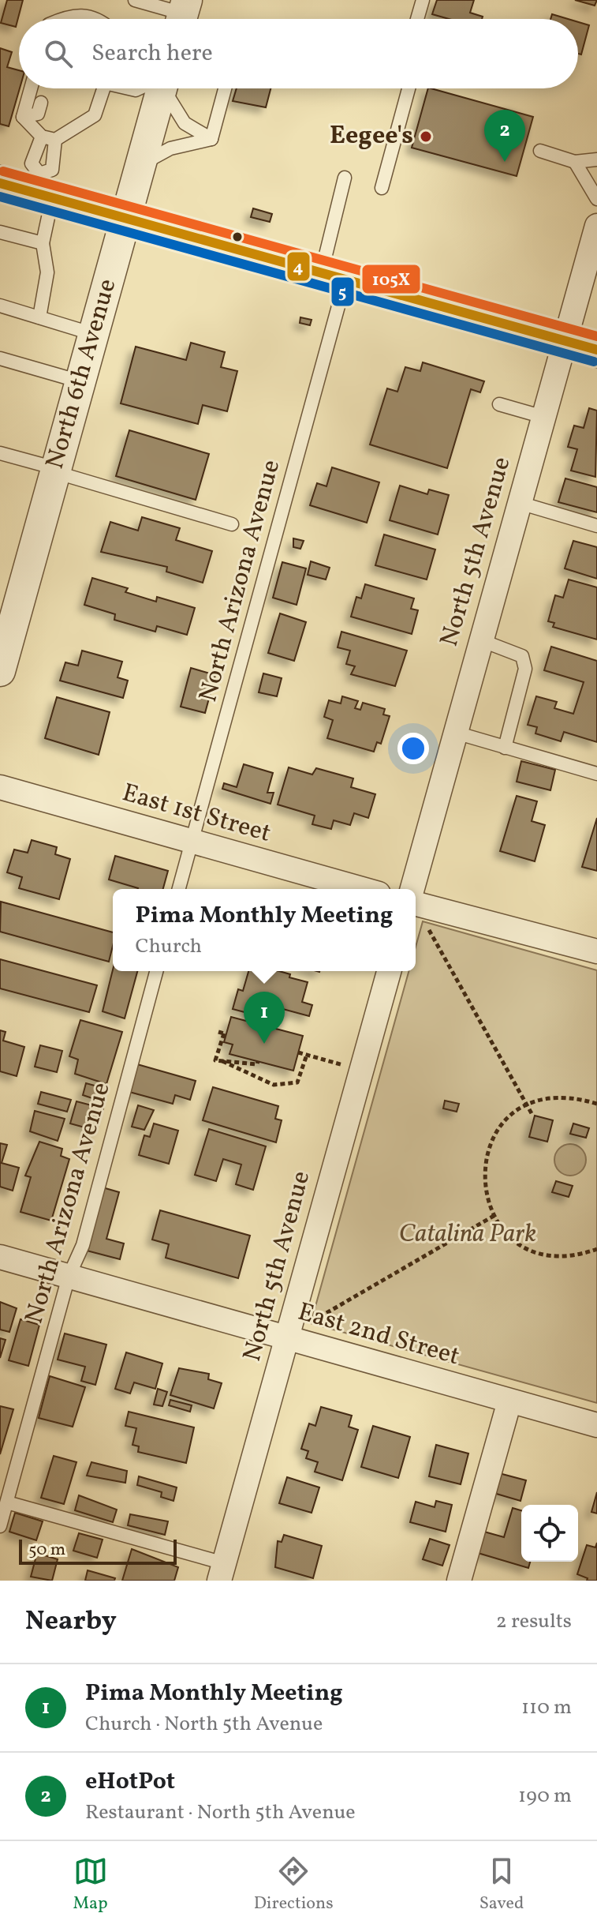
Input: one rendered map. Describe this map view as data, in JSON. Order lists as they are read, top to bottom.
{
  "streets": {
    "street": [
      "North 6th Avenue",
      "North 5th Avenue",
      "East 1st Street",
      "East 2nd Street"
    ],
    "lane": ["North Arizona Avenue"]
  },
  "crossings": [
    ["North 5th Avenue", "East 2nd Street"],
    ["North Arizona Avenue", "East 1st Street"],
    ["North Arizona Avenue", "East 2nd Street"]
  ],
  "parks": ["Catalina Park"],
  "places": ["Eegee's"],
  "lines": ["transit line 105X", "transit line 4", "transit line 5"],
  "scale_bar": "50 m",
  "page": {
    "search": "Search here",
    "pins": ["2", "1"],
    "popup": ["Pima Monthly Meeting", "Church"],
    "scale": "50 m",
    "heading": ["Nearby", "2 results"],
    "list": [
      {
        "mark": "1",
        "name": "Pima Monthly Meeting",
        "note": "Church · North 5th Avenue",
        "value": "110 m"
      },
      {
        "mark": "2",
        "name": "eHotPot",
        "note": "Restaurant · North 5th Avenue",
        "value": "190 m"
      }
    ],
    "nav": ["Map", "Directions", "Saved"]
  }
}
